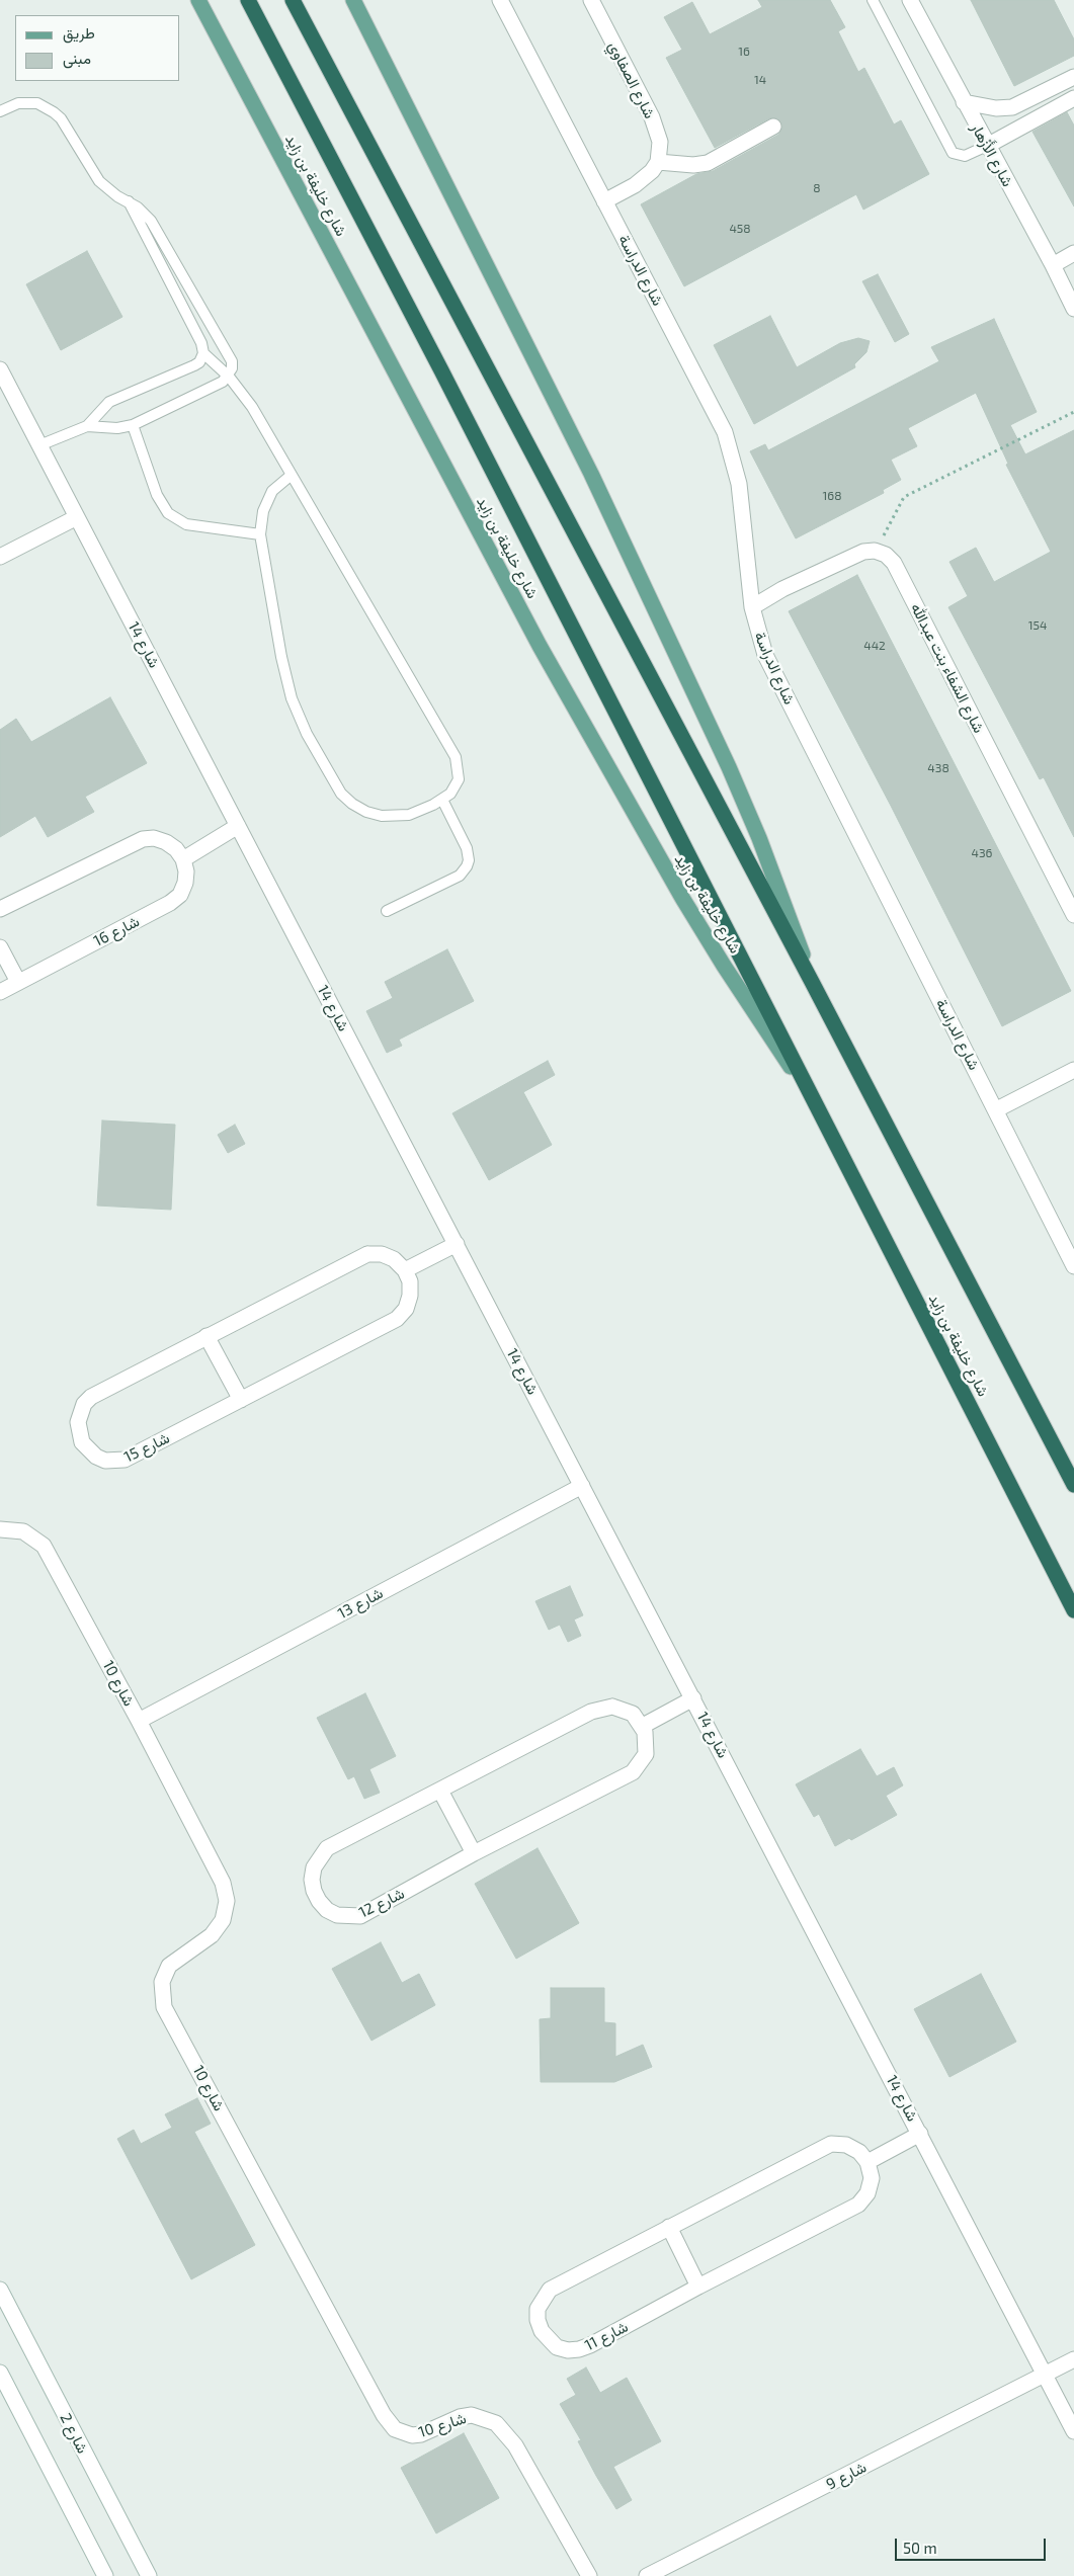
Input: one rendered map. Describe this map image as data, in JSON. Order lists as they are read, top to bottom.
{
  "streets": {
    "highway": ["شارع خليفة بن زايد"],
    "street": [
      "شارع الصفاوي",
      "شارع الأَزْهار",
      "شارع الدراسة",
      "شارع 14",
      "شارع الشفاء بنت عبدالله",
      "شارع 16",
      "شارع 15",
      "شارع 13",
      "شارع 10",
      "شارع 12",
      "شارع 11",
      "شارع 2",
      "شارع 9"
    ]
  },
  "crossings": [
    ["شارع 14", "شارع 13"],
    ["شارع 14", "شارع 9"],
    ["شارع 13", "شارع 10"]
  ],
  "house_numbers": [
    "16",
    "14",
    "8",
    "458",
    "168",
    "154",
    "442",
    "438",
    "436"
  ],
  "legend": ["طريق", "مبنى"],
  "scale_bar": "50 m"
}
